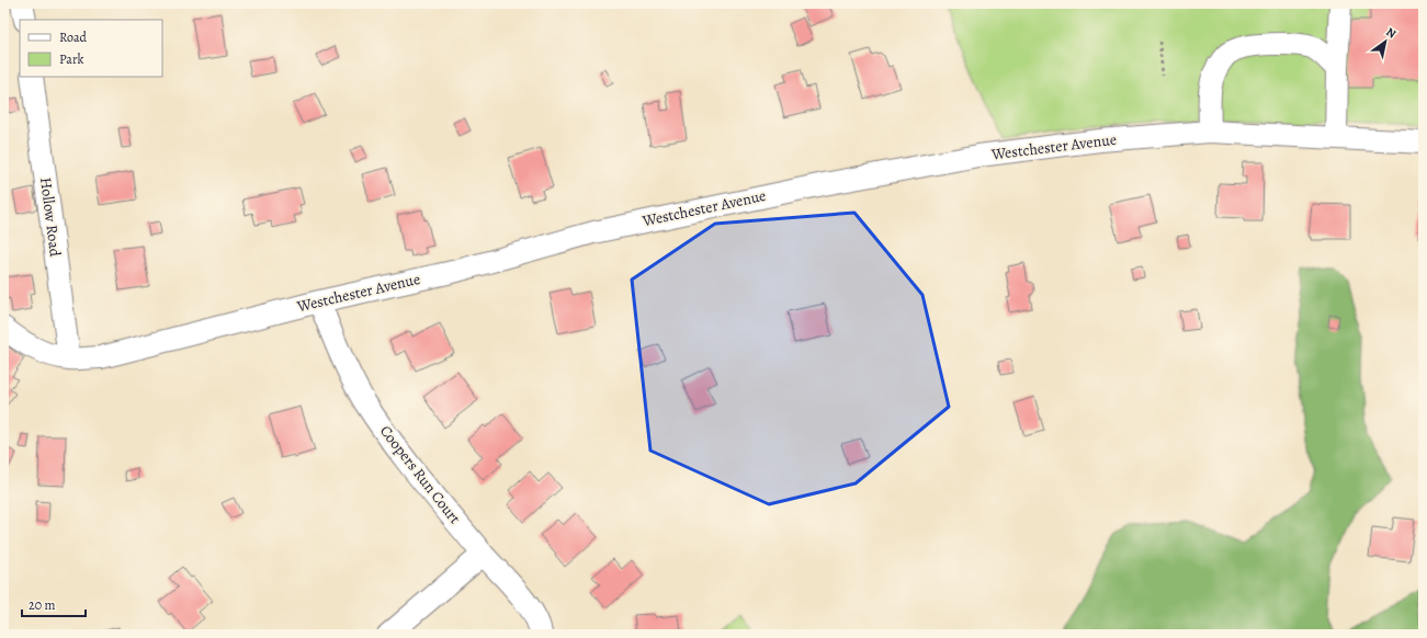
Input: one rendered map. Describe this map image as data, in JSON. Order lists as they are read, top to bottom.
{
  "streets": {
    "street": ["Westchester Avenue", "Hollow Road", "Coopers Run Court"]
  },
  "crossings": [
    ["Westchester Avenue", "Hollow Road"],
    ["Westchester Avenue", "Coopers Run Court"]
  ],
  "legend": ["Road", "Park"],
  "scale_bar": "20 m",
  "north": "top right"
}
